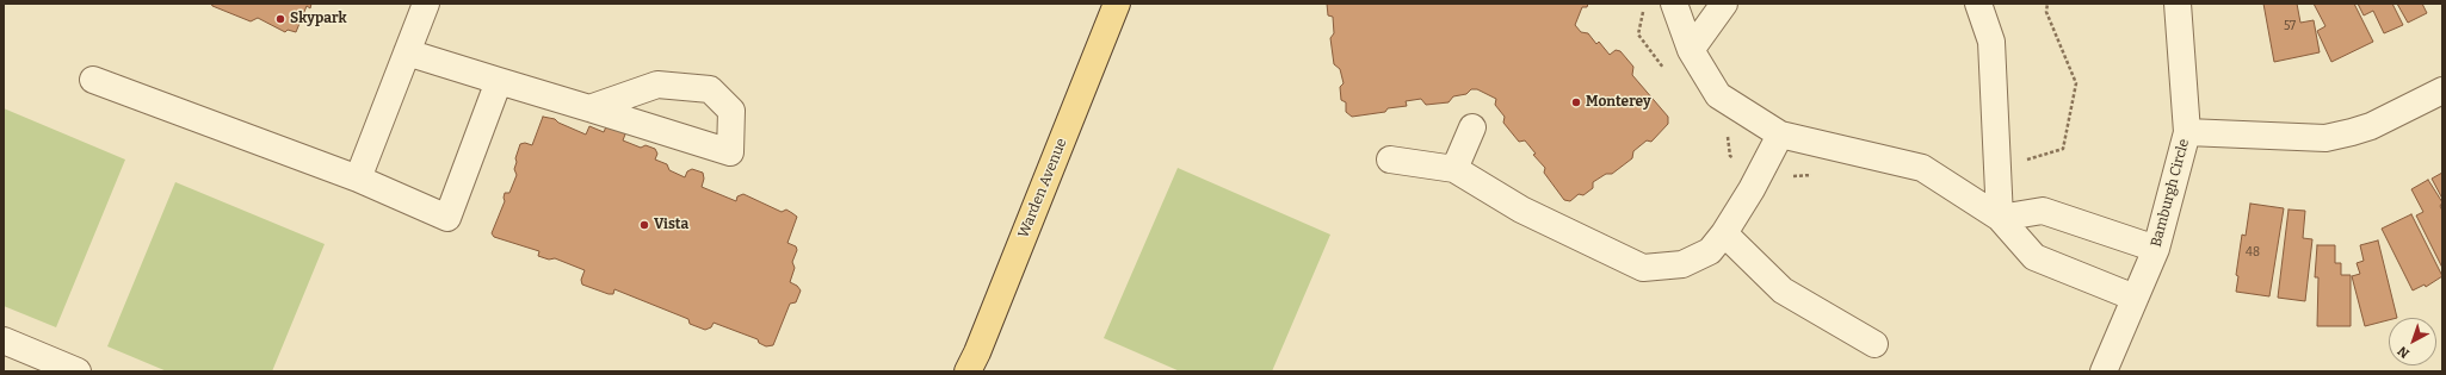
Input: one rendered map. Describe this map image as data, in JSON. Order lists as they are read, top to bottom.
{
  "streets": {
    "main road": ["Warden Avenue"],
    "street": ["Bamburgh Circle"]
  },
  "places": ["Skypark", "Monterey", "Vista"],
  "house_numbers": ["57", "48"],
  "north": "bottom left"
}
